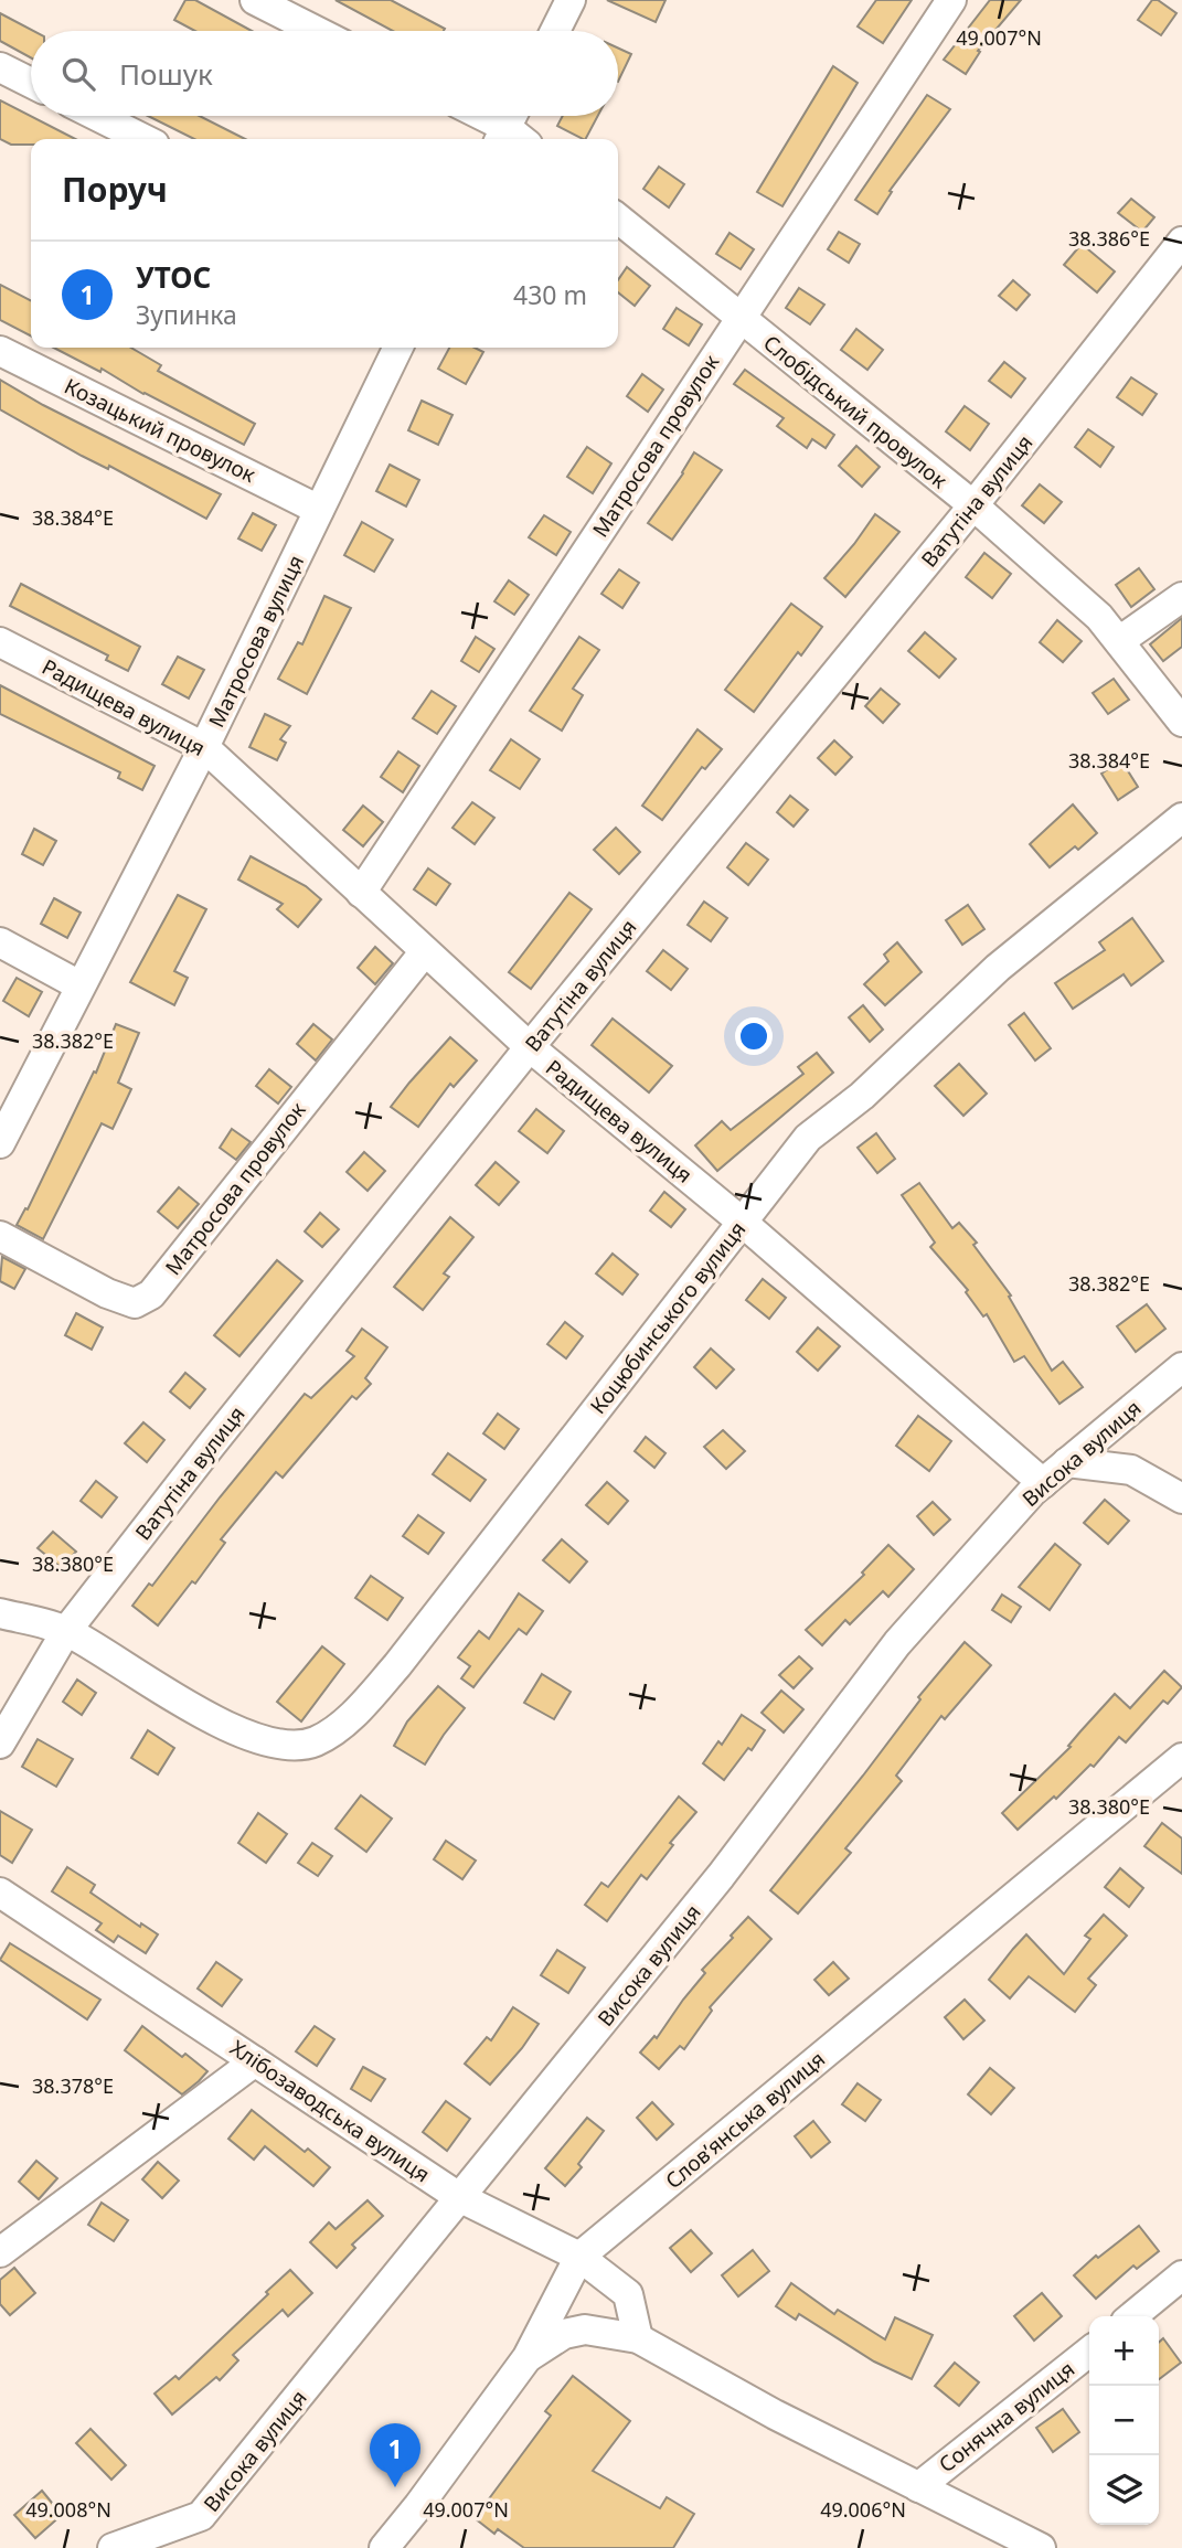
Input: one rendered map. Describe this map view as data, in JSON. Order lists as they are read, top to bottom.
{
  "streets": {
    "street": [
      "Слобідський провулок",
      "Козацький провулок",
      "Матросова провулок",
      "Ватутіна вулиця",
      "Матросова вулиця",
      "Радищева вулиця",
      "Коцюбинського вулиця",
      "Висока вулиця",
      "Хлібозаводська вулиця",
      "Слов’янська вулиця",
      "Сонячна вулиця"
    ]
  },
  "crossings": [
    ["Слобідський провулок", "Матросова провулок"],
    ["Слобідський провулок", "Ватутіна вулиця"],
    ["Козацький провулок", "Матросова вулиця"],
    ["Матросова провулок", "Радищева вулиця"],
    ["Ватутіна вулиця", "Радищева вулиця"],
    ["Ватутіна вулиця", "Коцюбинського вулиця"],
    ["Матросова вулиця", "Радищева вулиця"],
    ["Радищева вулиця", "Коцюбинського вулиця"],
    ["Радищева вулиця", "Висока вулиця"],
    ["Висока вулиця", "Хлібозаводська вулиця"],
    ["Хлібозаводська вулиця", "Слов’янська вулиця"]
  ],
  "page": {
    "search": "Пошук",
    "heading": "Поруч",
    "list": [
      {
        "mark": "1",
        "name": "УТОС",
        "note": "Зупинка",
        "value": "430 m"
      }
    ],
    "map_buttons": ["+", "−"],
    "pins": "1"
  },
  "coordinates": [
    "49.007°N",
    "38.386°E",
    "38.384°E",
    "38.382°E",
    "38.380°E",
    "38.378°E",
    "49.008°N",
    "49.006°N"
  ]
}
